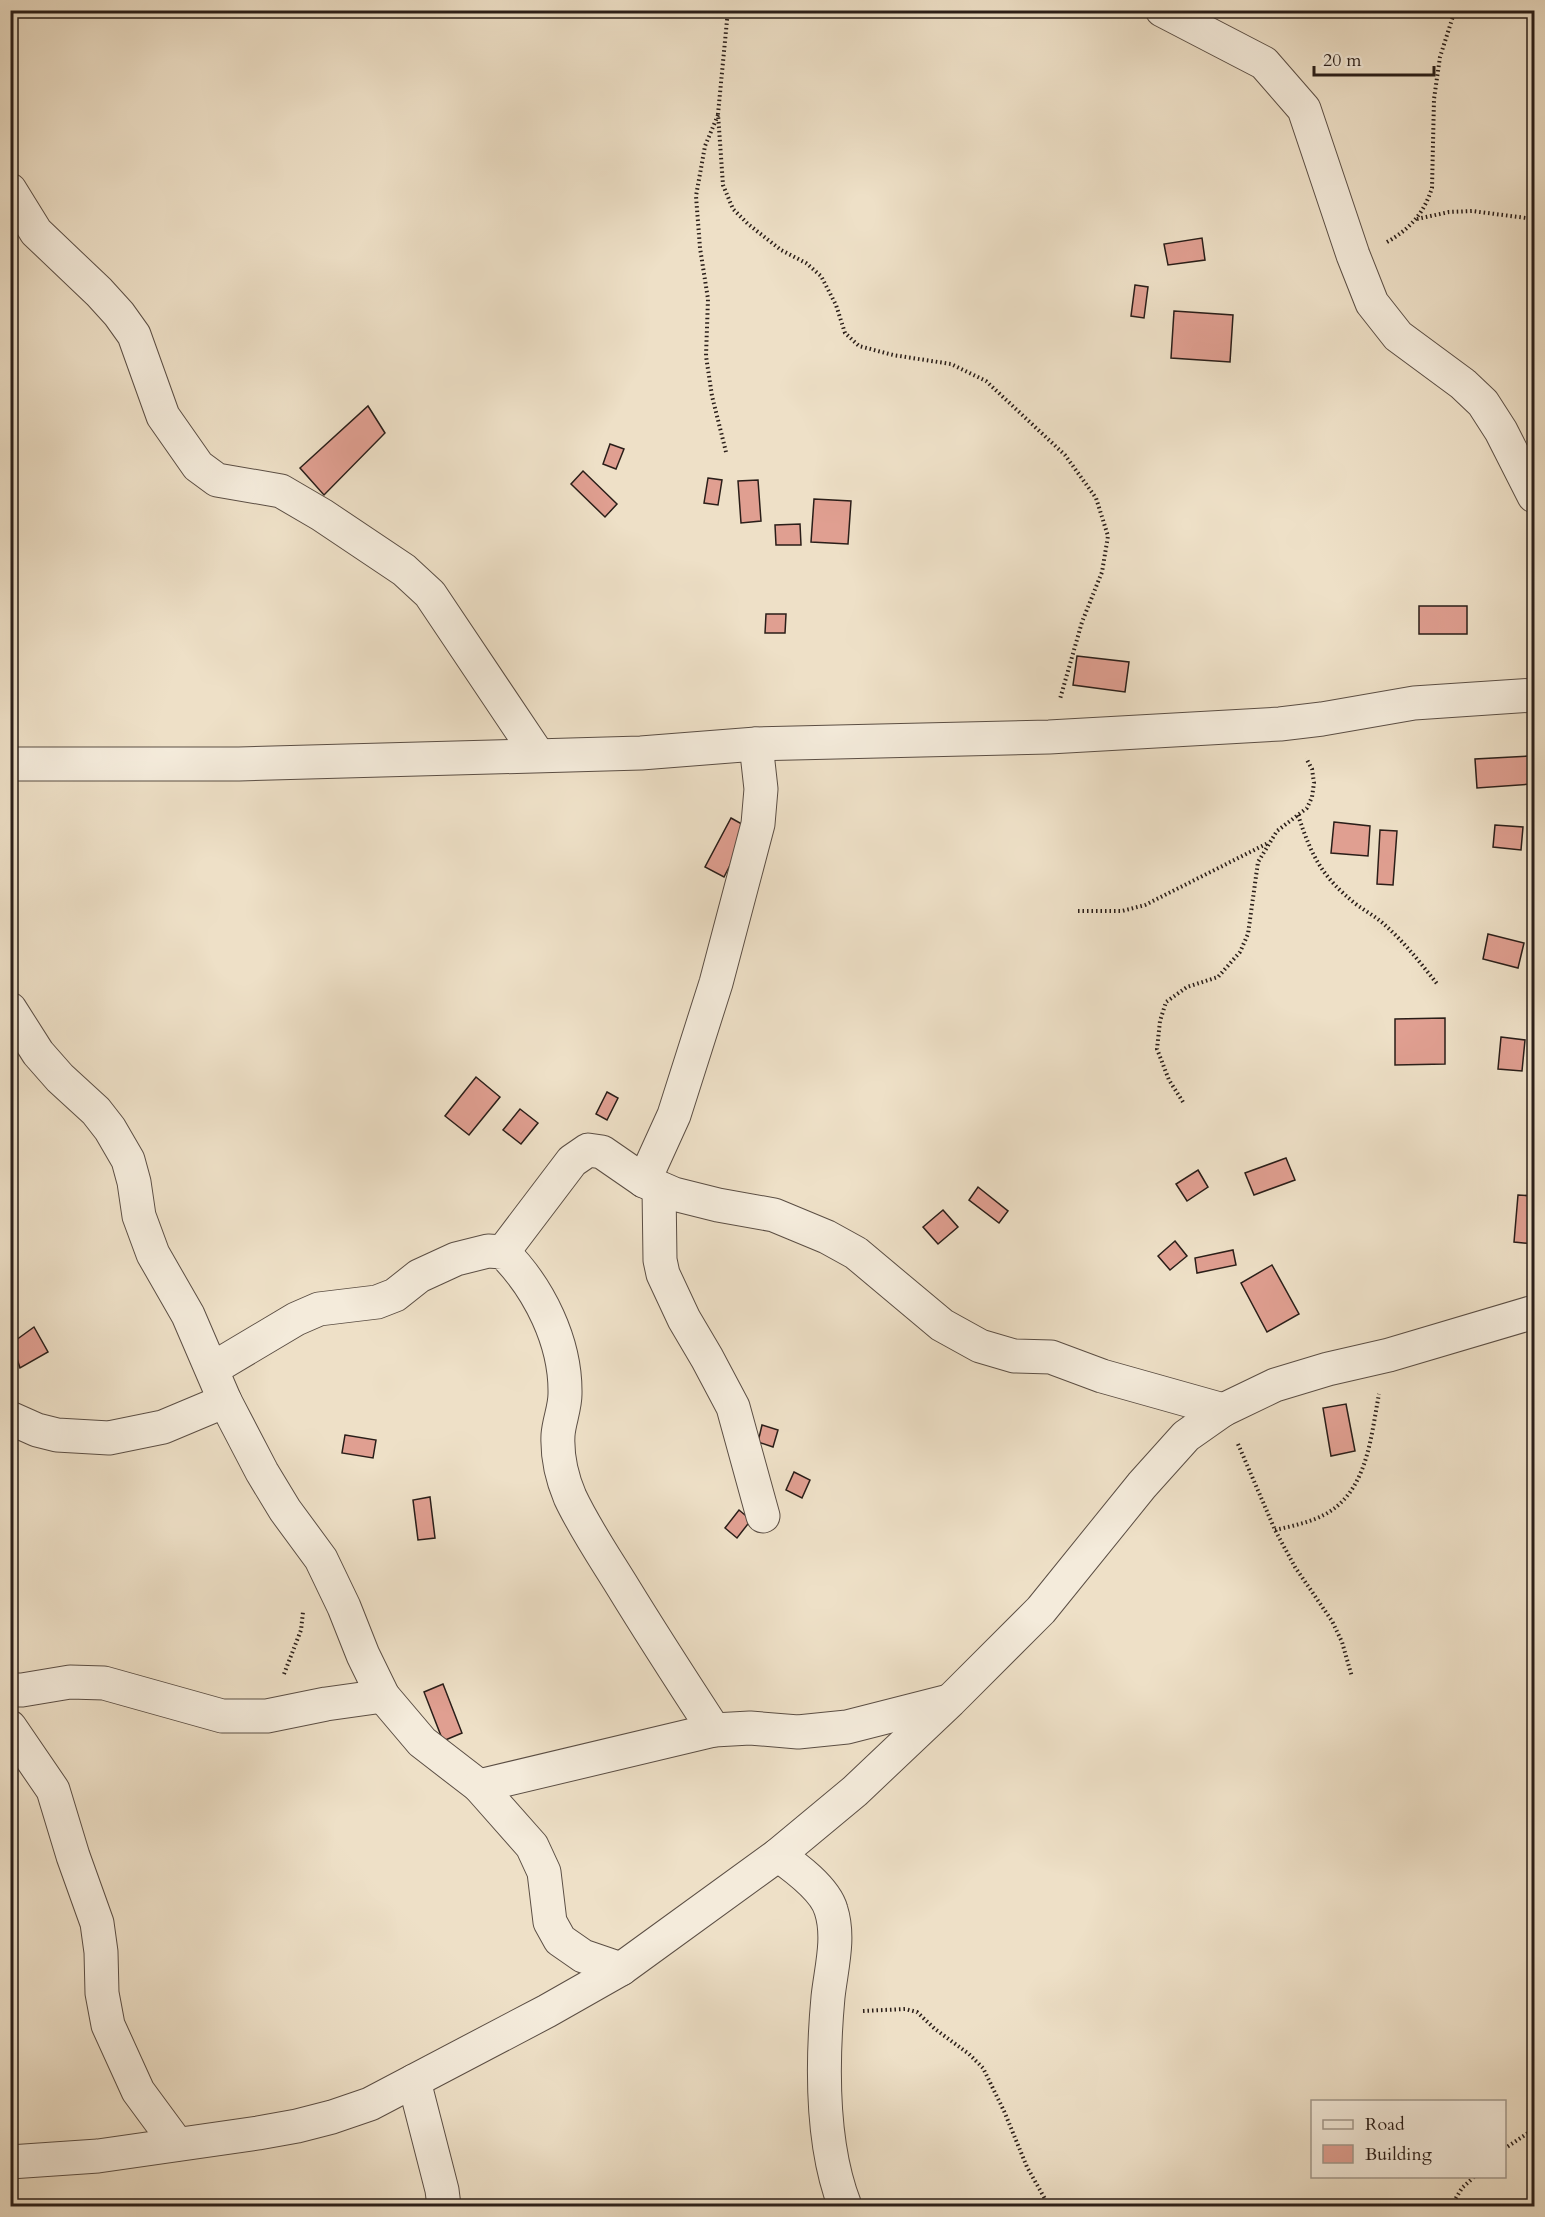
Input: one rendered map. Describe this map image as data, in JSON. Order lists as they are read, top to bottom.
{
  "legend": ["Road", "Building"],
  "scale_bar": "20 m"
}
